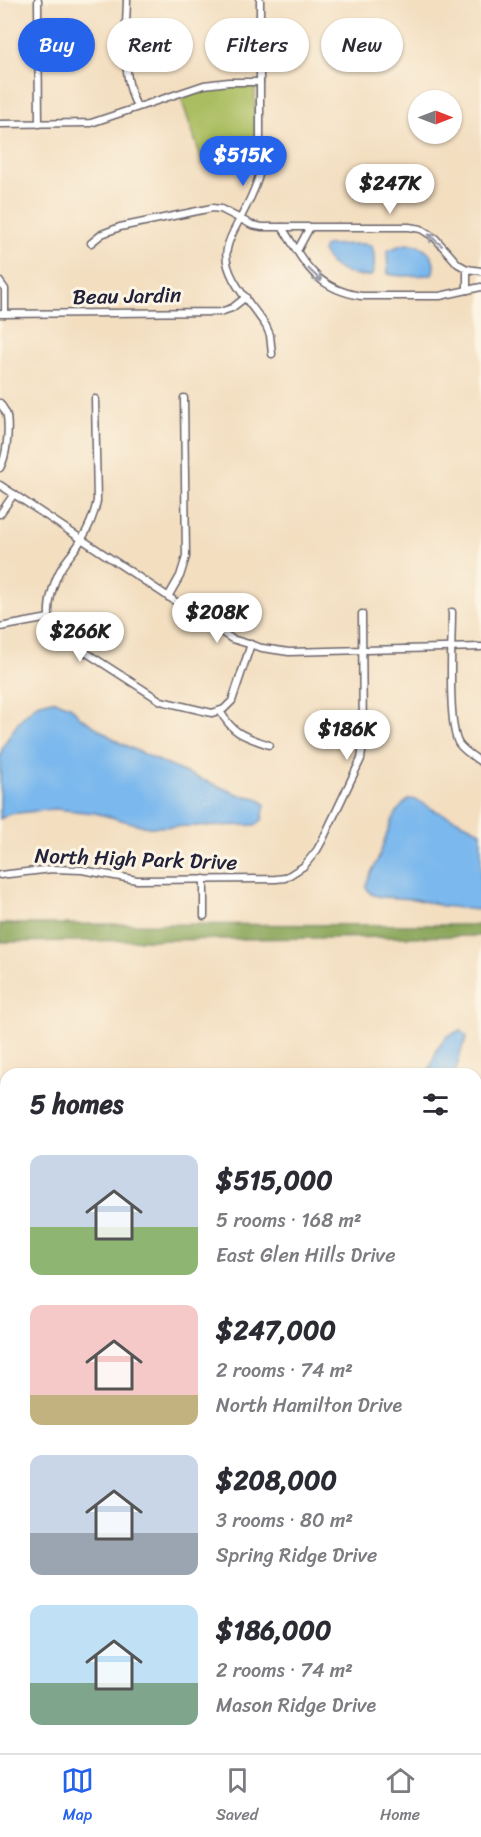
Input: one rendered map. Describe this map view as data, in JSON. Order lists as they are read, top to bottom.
{
  "streets": {
    "street": ["Beau Jardin", "North High Park Drive"]
  },
  "north": "right",
  "page": {
    "chip": [
      "Buy",
      "Rent",
      "Filters",
      "New"
    ],
    "price": [
      "$515K",
      "$247K",
      "$208K",
      "$266K",
      "$186K"
    ],
    "heading": "5 homes",
    "list": [
      {
        "name": "$515,000",
        "note": "5 rooms · 168 m² · East Glen Hills Drive"
      },
      {
        "name": "$247,000",
        "note": "2 rooms · 74 m² · North Hamilton Drive"
      },
      {
        "name": "$208,000",
        "note": "3 rooms · 80 m² · Spring Ridge Drive"
      },
      {
        "name": "$186,000",
        "note": "2 rooms · 74 m² · Mason Ridge Drive"
      }
    ],
    "tabs": ["Map", "Saved", "Home"]
  }
}
